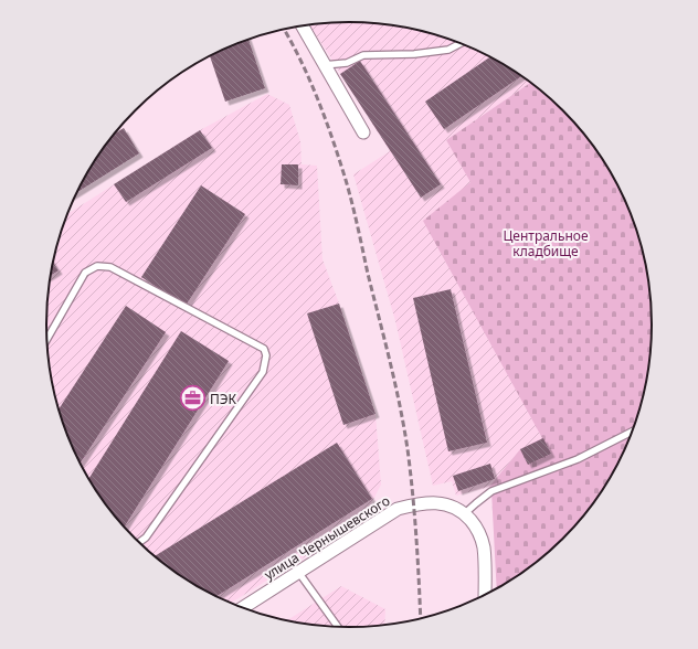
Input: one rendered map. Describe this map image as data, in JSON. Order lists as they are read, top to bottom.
{
  "streets": {
    "street": ["улица Чернышевского"]
  },
  "parks": ["Центральное кладбище"],
  "places": {
    "office": ["ПЭК"]
  }
}
